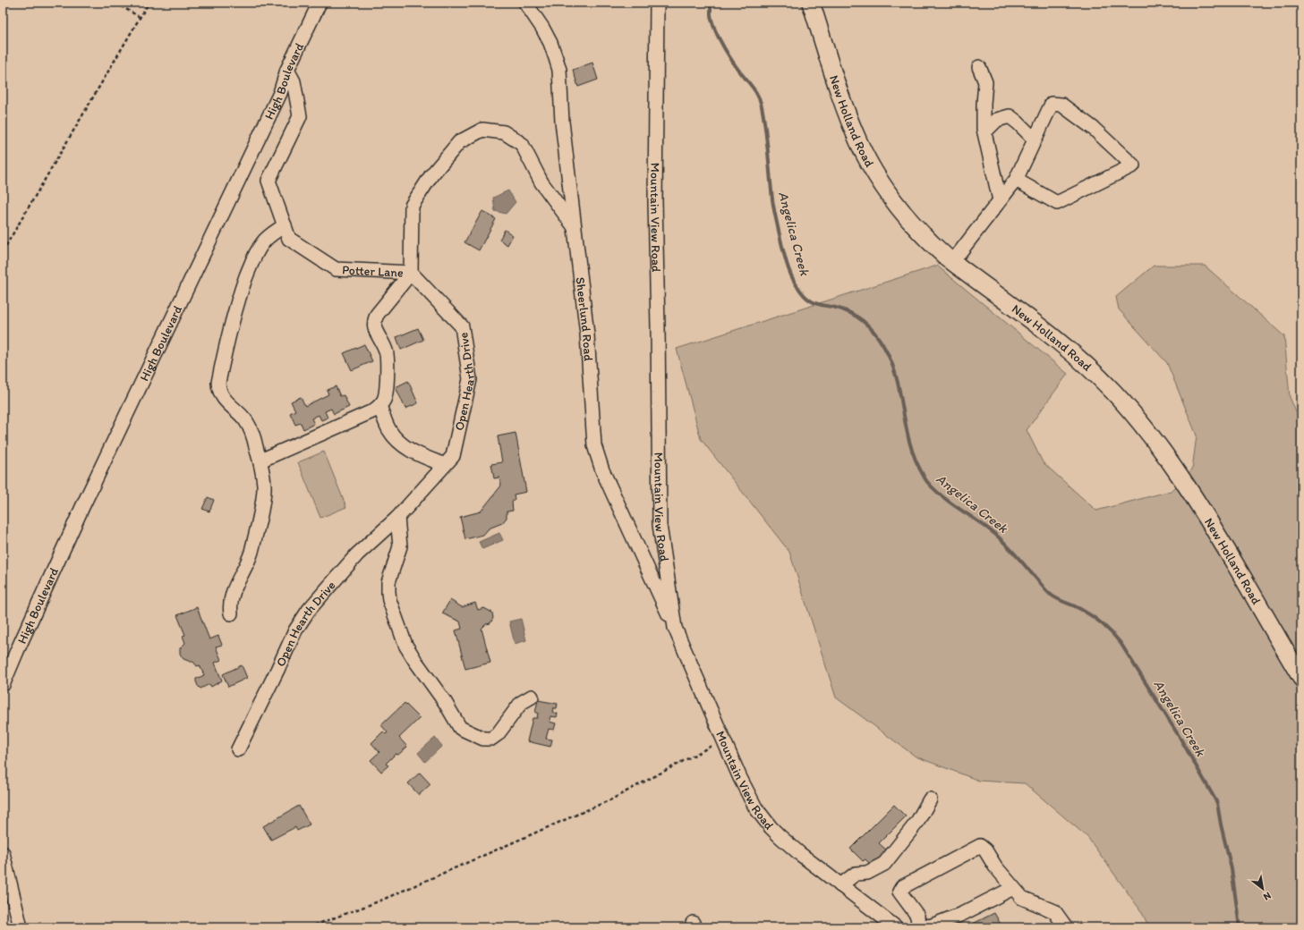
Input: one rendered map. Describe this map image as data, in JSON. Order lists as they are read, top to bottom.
{
  "streets": {
    "main road": ["New Holland Road"],
    "street": [
      "High Boulevard",
      "Mountain View Road",
      "Potter Lane",
      "Sheerlund Road",
      "Open Hearth Drive"
    ]
  },
  "crossings": [
    ["High Boulevard", "Potter Lane"],
    ["Mountain View Road", "Sheerlund Road"],
    ["Potter Lane", "Open Hearth Drive"]
  ],
  "water": ["Angelica Creek"],
  "north": "bottom right"
}
